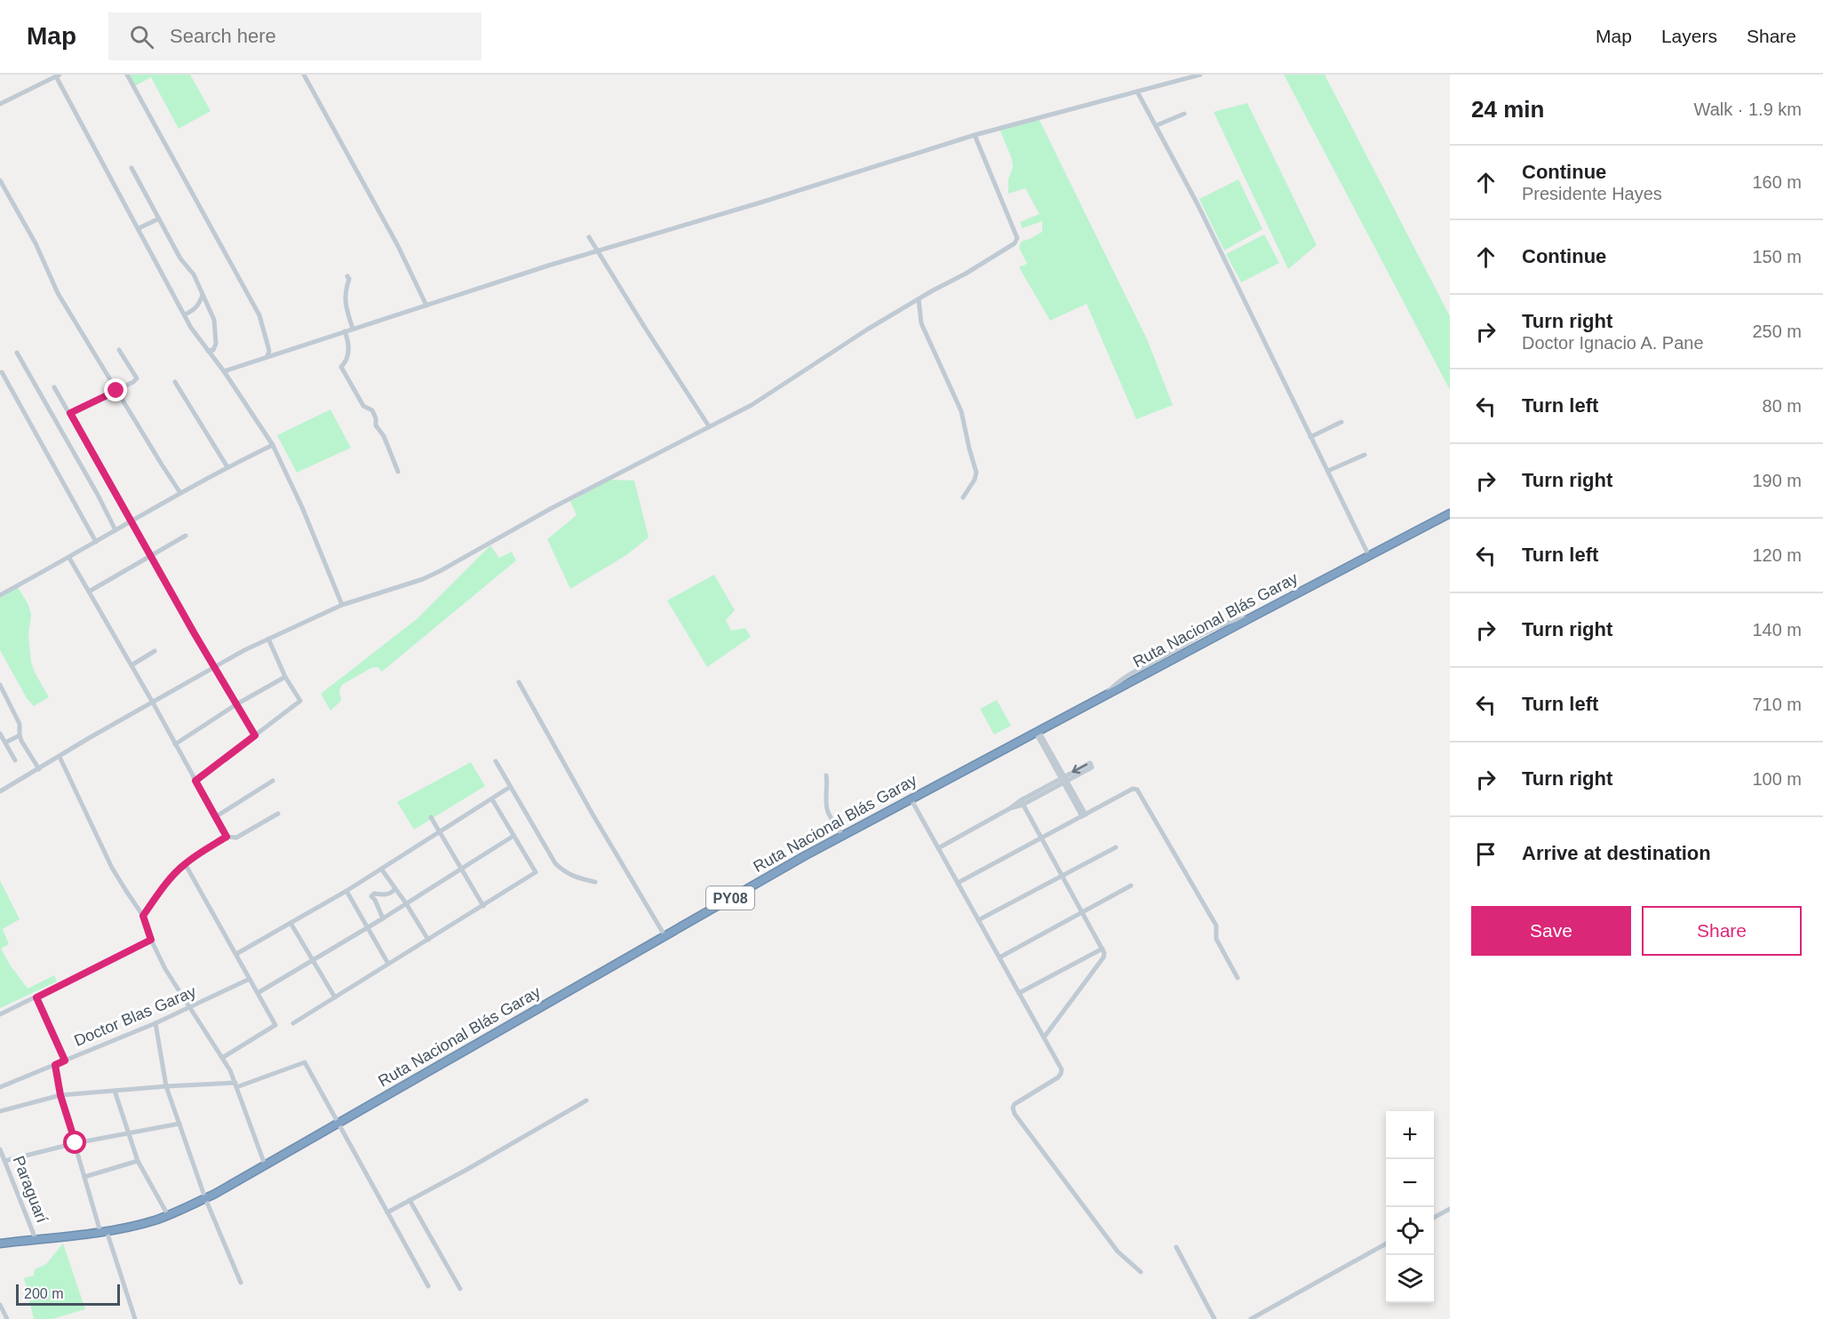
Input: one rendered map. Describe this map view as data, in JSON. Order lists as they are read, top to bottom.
{
  "streets": {
    "highway": ["Ruta Nacional Blás Garay", "PY08"],
    "street": ["Doctor Blas Garay", "Paraguarí"]
  },
  "crossings": [
    ["Ruta Nacional Blás Garay", "Paraguarí"]
  ],
  "scale_bar": "200 m",
  "page": {
    "header": "Map",
    "search": "Search here",
    "nav": ["Map", "Layers", "Share"],
    "heading": ["24 min", "Walk · 1.9 km"],
    "list": [
      ["Continue", "Presidente Hayes", "160 m"],
      ["Continue", "150 m"],
      ["Turn right", "Doctor Ignacio A. Pane", "250 m"],
      ["Turn left", "80 m"],
      ["Turn right", "190 m"],
      ["Turn left", "120 m"],
      ["Turn right", "140 m"],
      ["Turn left", "710 m"],
      ["Turn right", "100 m"],
      "Arrive at destination"
    ],
    "buttons": ["Save", "Share"],
    "map_buttons": ["+", "−"],
    "scale": "200 m"
  }
}
